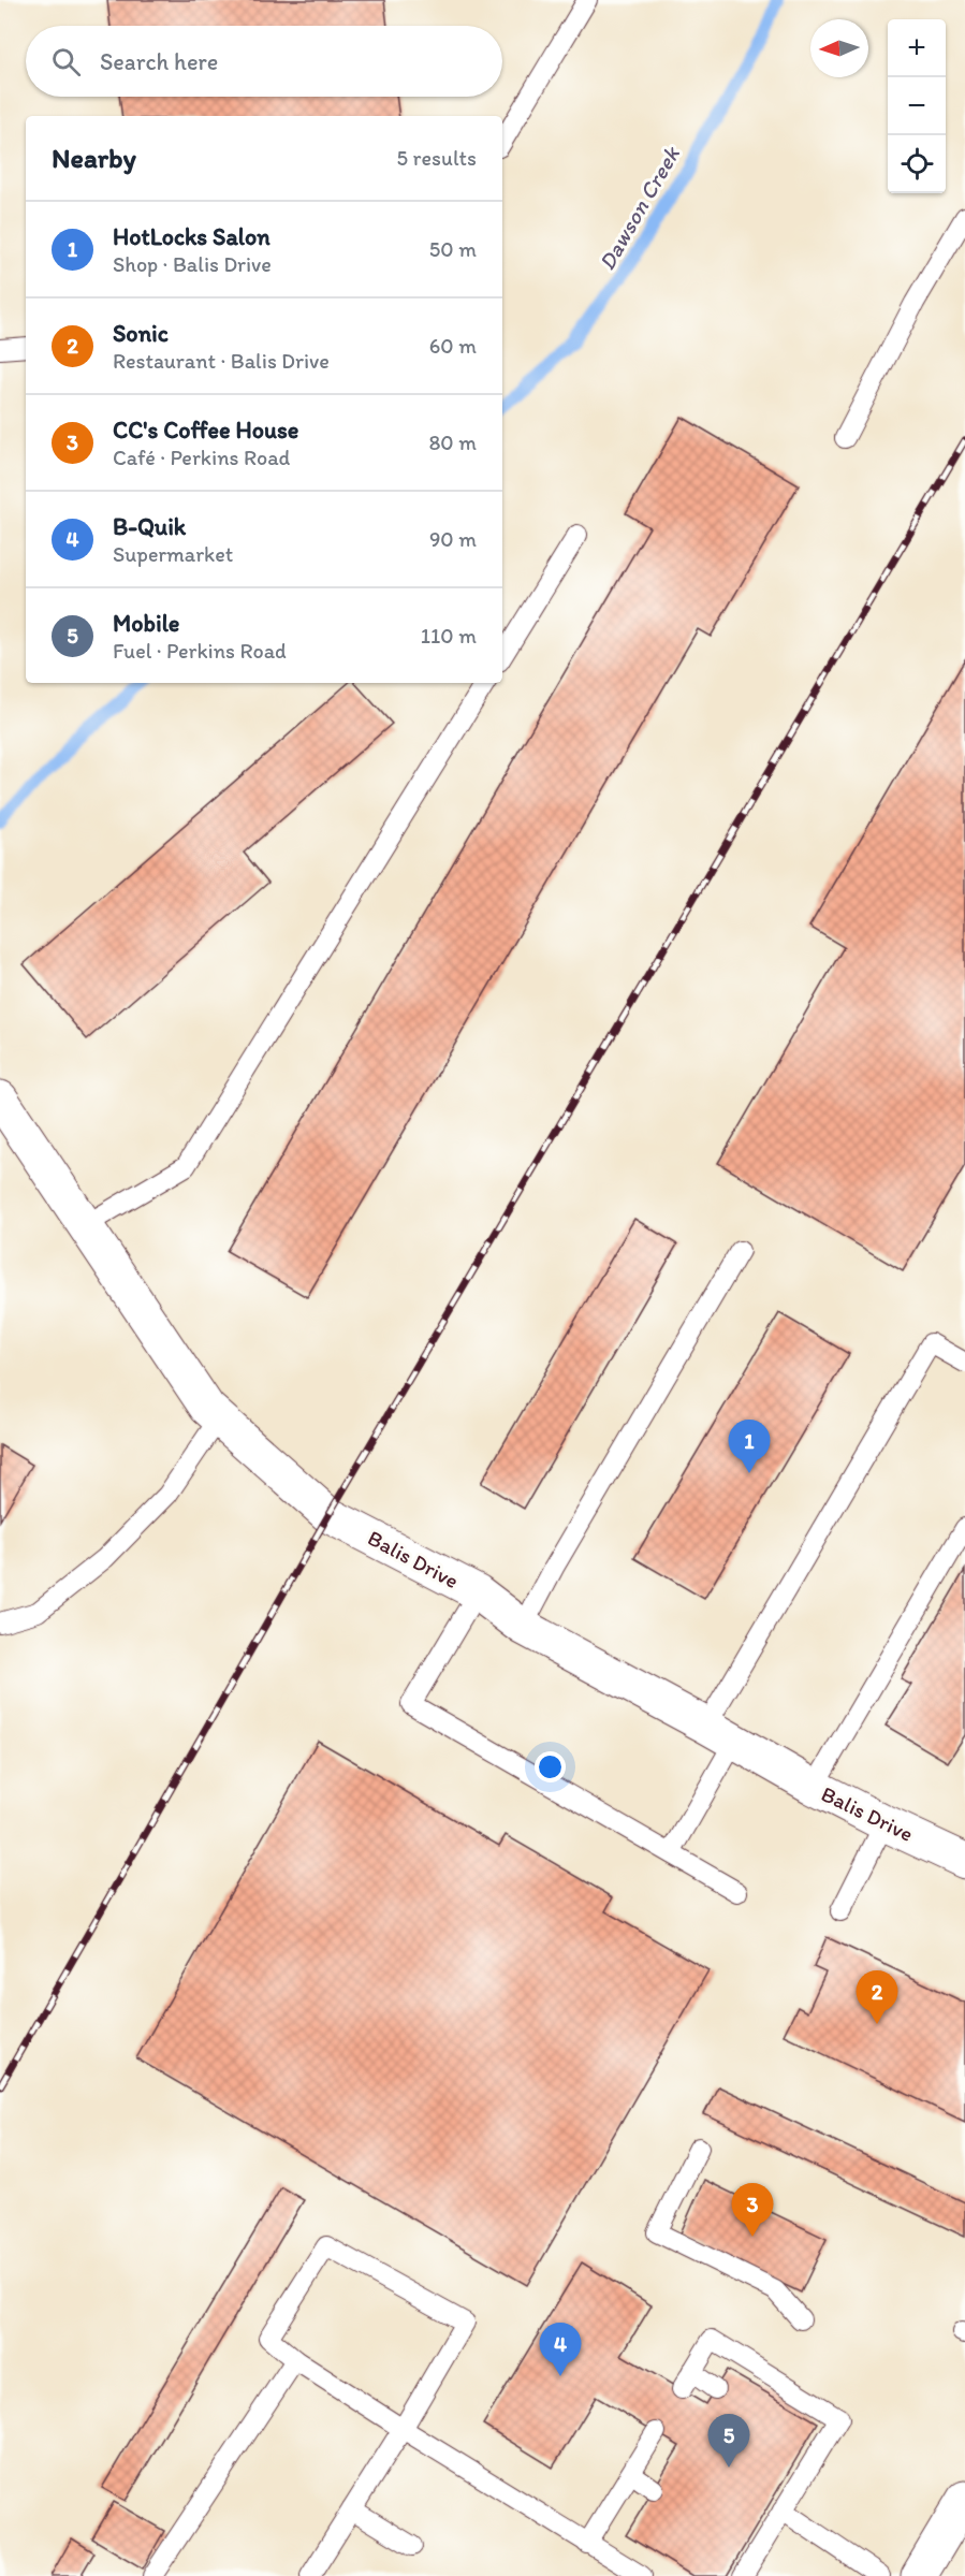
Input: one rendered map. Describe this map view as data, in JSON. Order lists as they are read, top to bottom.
{
  "streets": {
    "street": ["Balis Drive"]
  },
  "water": ["Dawson Creek"],
  "north": "left",
  "page": {
    "map_buttons": ["+", "−"],
    "search": "Search here",
    "heading": ["Nearby", "5 results"],
    "list": [
      {
        "mark": "1",
        "name": "HotLocks Salon",
        "note": "Shop · Balis Drive",
        "value": "50 m"
      },
      {
        "mark": "2",
        "name": "Sonic",
        "note": "Restaurant · Balis Drive",
        "value": "60 m"
      },
      {
        "mark": "3",
        "name": "CC's Coffee House",
        "note": "Café · Perkins Road",
        "value": "80 m"
      },
      {
        "mark": "4",
        "name": "B-Quik",
        "note": "Supermarket",
        "value": "90 m"
      },
      {
        "mark": "5",
        "name": "Mobile",
        "note": "Fuel · Perkins Road",
        "value": "110 m"
      }
    ],
    "pins": [
      "1",
      "2",
      "3",
      "4",
      "5"
    ]
  }
}
